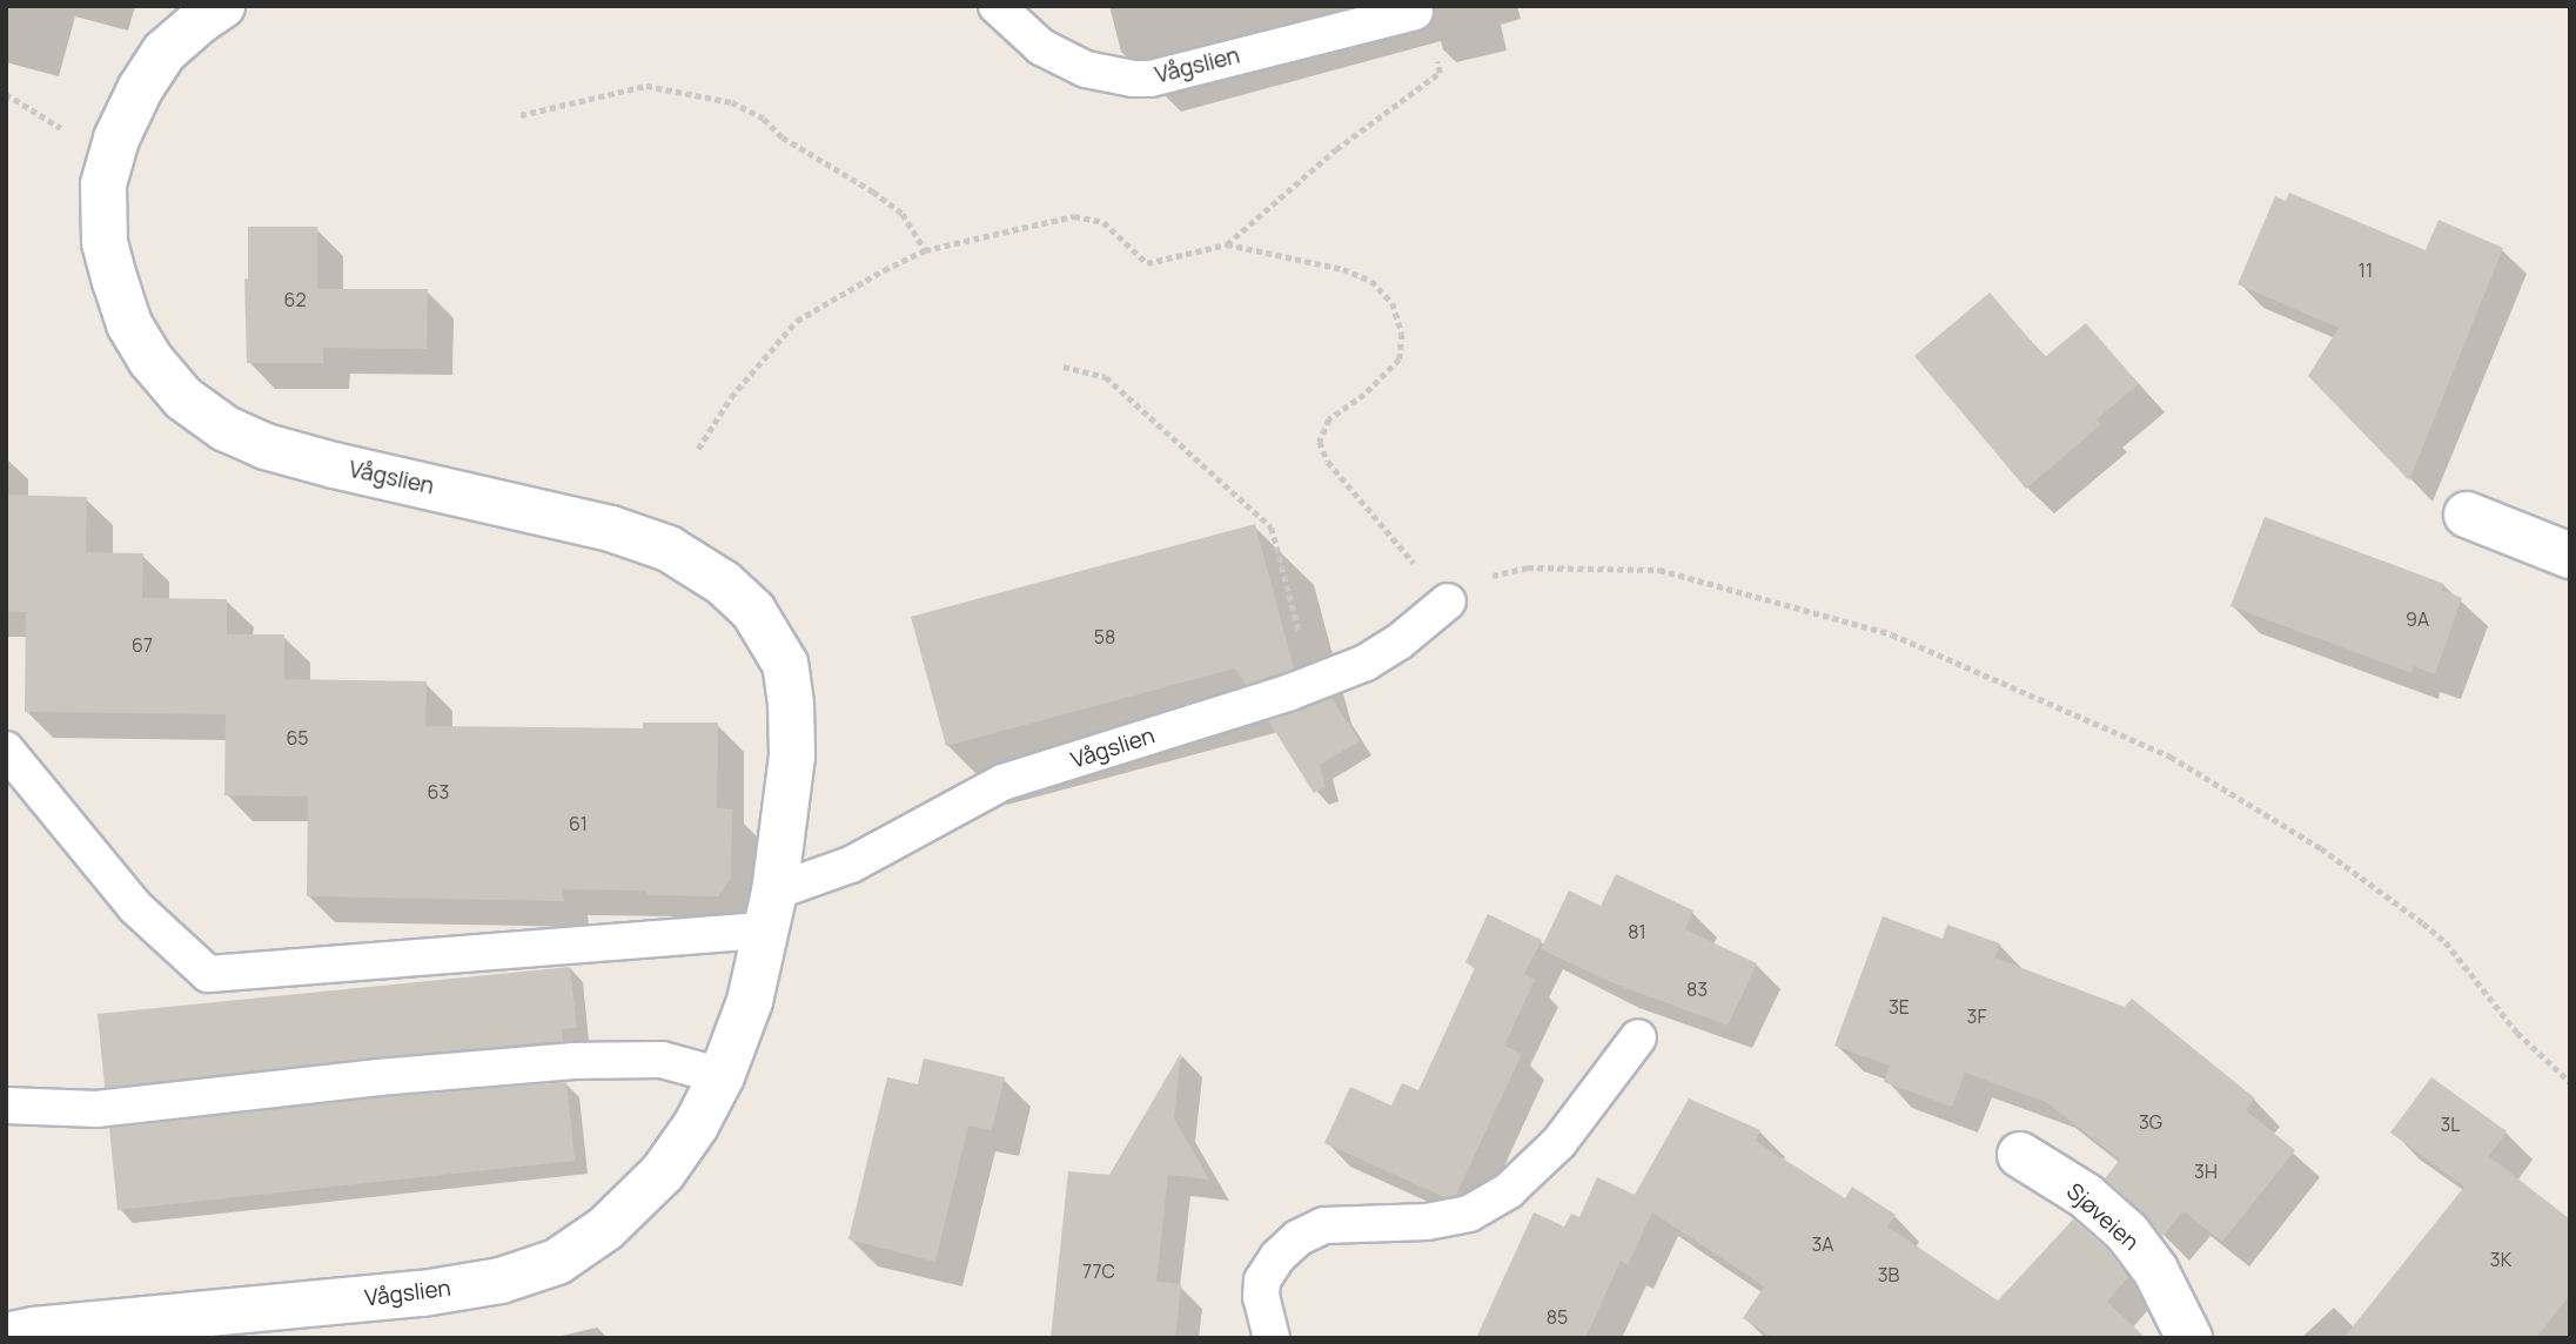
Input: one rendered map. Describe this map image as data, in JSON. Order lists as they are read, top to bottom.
{
  "streets": {
    "street": ["Vågslien", "Sjøveien"]
  },
  "house_numbers": [
    "11",
    "62",
    "9A",
    "58",
    "67",
    "65",
    "63",
    "61",
    "81",
    "83",
    "3E",
    "3F",
    "3G",
    "3L",
    "3H",
    "3A",
    "3K",
    "77C",
    "3B",
    "85"
  ]
}
